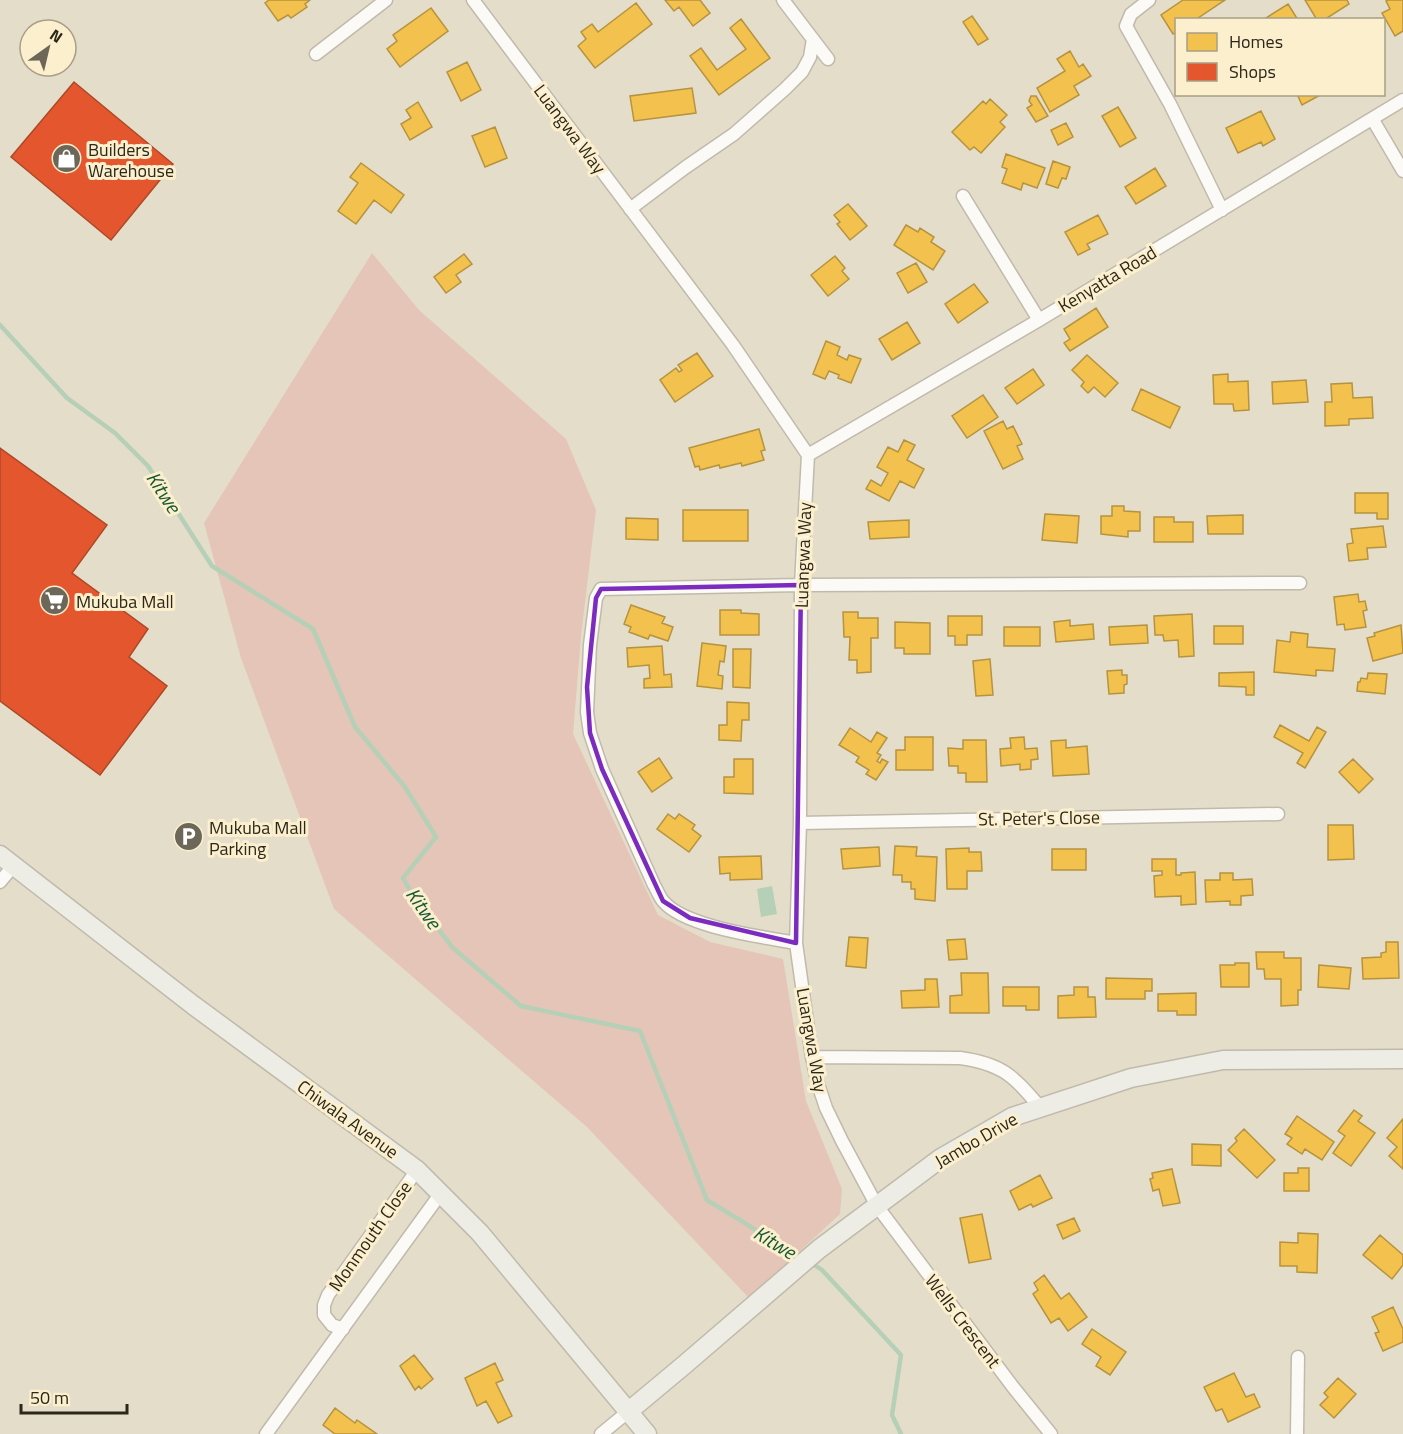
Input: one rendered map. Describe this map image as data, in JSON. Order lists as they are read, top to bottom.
{
  "streets": {
    "main road": ["Chiwala Avenue", "Jambo Drive"],
    "street": [
      "Luangwa Way",
      "Kenyatta Road",
      "St. Peter's Close",
      "Monmouth Close",
      "Wells Crescent"
    ]
  },
  "crossings": [
    ["Luangwa Way", "Kenyatta Road"],
    ["Luangwa Way", "St. Peter's Close"],
    ["Luangwa Way", "Jambo Drive"],
    ["Luangwa Way", "Wells Crescent"],
    ["Chiwala Avenue", "Jambo Drive"],
    ["Chiwala Avenue", "Monmouth Close"],
    ["Jambo Drive", "Wells Crescent"]
  ],
  "water": ["Kitwe"],
  "places": {
    "shop": ["Builders Warehouse"],
    "supermarket": ["Mukuba Mall"],
    "parking": ["Mukuba Mall Parking"]
  },
  "legend": ["Homes", "Shops"],
  "scale_bar": "50 m",
  "north": "top right"
}
